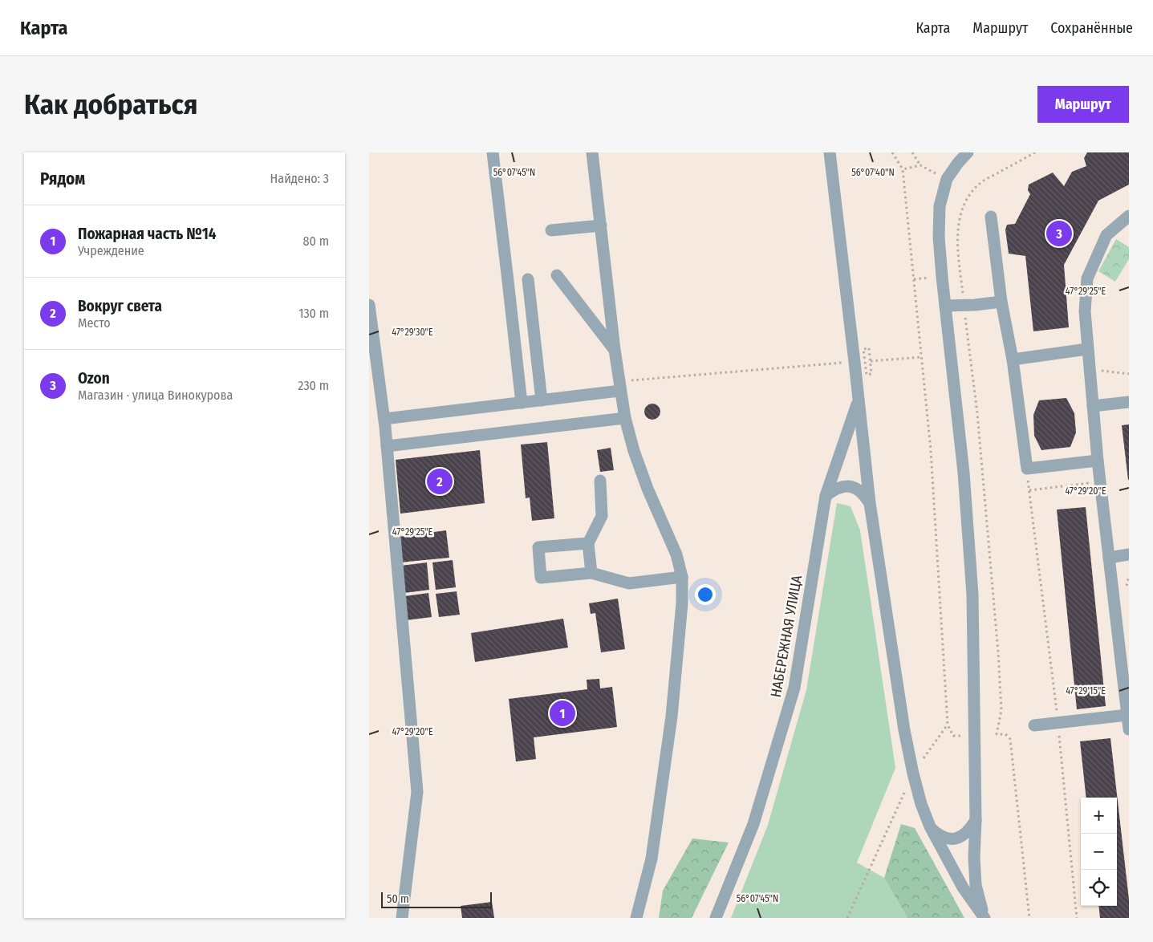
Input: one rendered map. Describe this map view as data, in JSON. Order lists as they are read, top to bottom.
{
  "streets": {
    "street": ["НАБЕРЕЖНАЯ УЛИЦА"]
  },
  "scale_bar": "50 m",
  "page": {
    "header": "Карта",
    "nav": ["Карта", "Маршрут", "Сохранённые"],
    "buttons": "Маршрут",
    "title": "Как добраться",
    "heading": ["Рядом", "Найдено: 3"],
    "list": [
      {
        "mark": "1",
        "name": "Пожарная часть №14",
        "note": "Учреждение",
        "value": "80 m"
      },
      {
        "mark": "2",
        "name": "Вокруг света",
        "note": "Место",
        "value": "130 m"
      },
      {
        "mark": "3",
        "name": "Ozon",
        "note": "Магазин · улица Винокурова",
        "value": "230 m"
      }
    ],
    "pins": ["3", "2", "1"],
    "map_buttons": ["+", "−"],
    "scale": "50 m"
  },
  "coordinates": [
    "56°07'45\"N",
    "56°07'40\"N",
    "47°29'25\"E",
    "47°29'30\"E",
    "47°29'20\"E",
    "47°29'15\"E"
  ]
}
